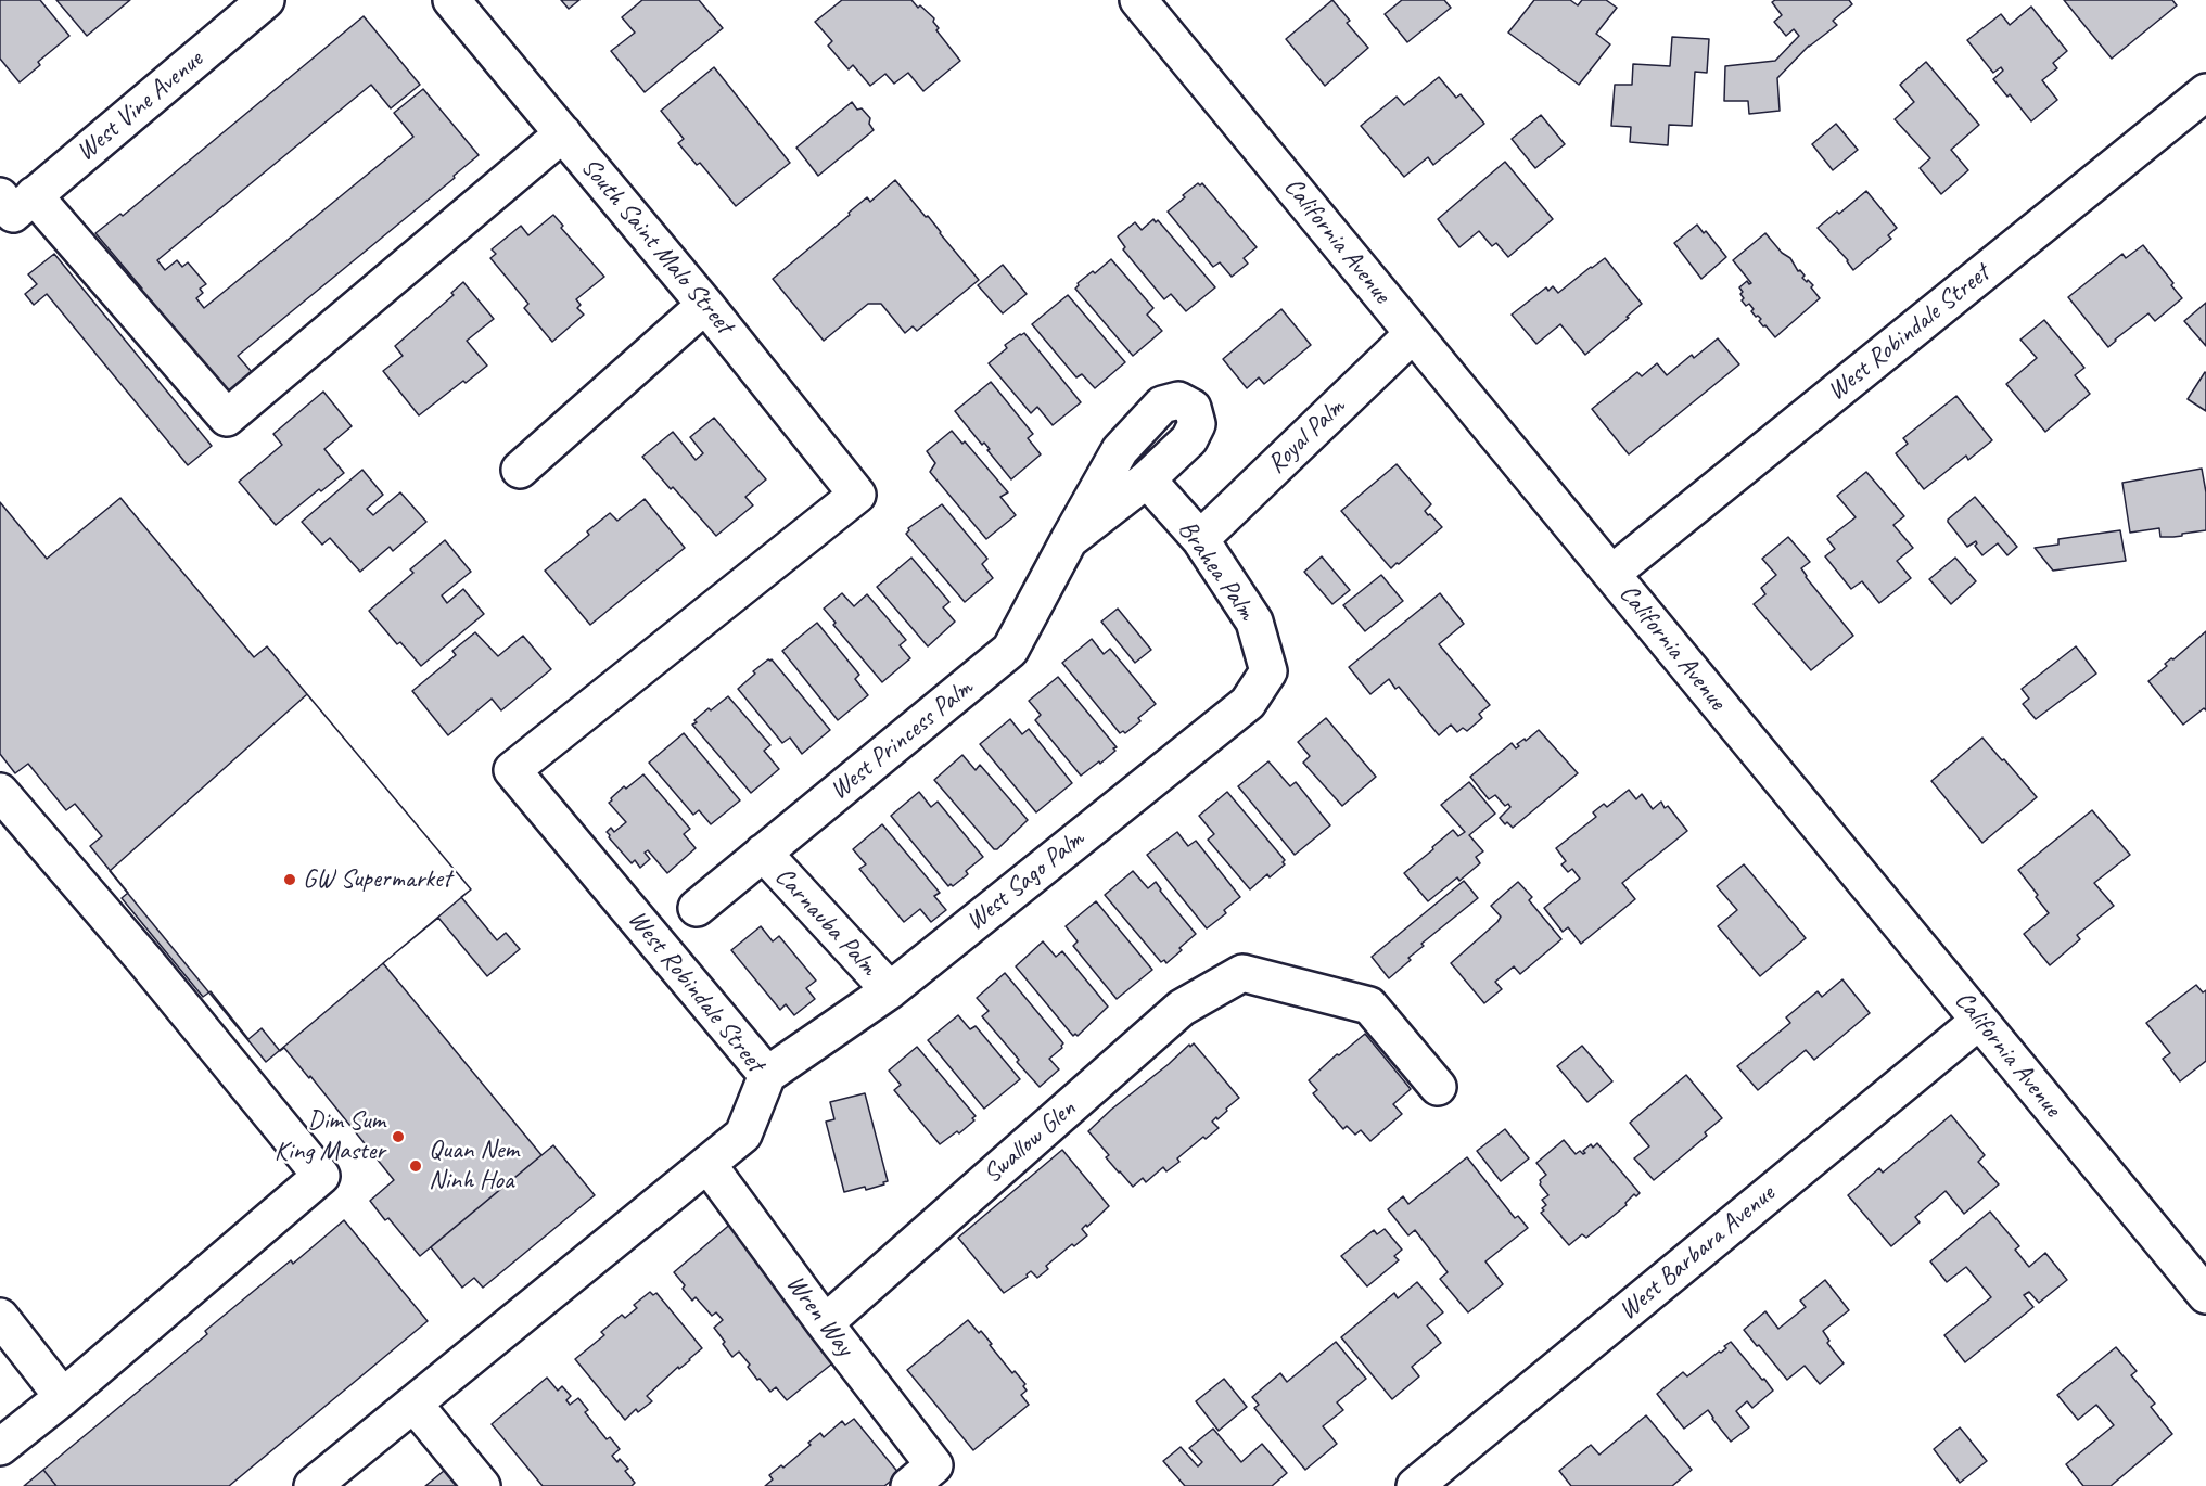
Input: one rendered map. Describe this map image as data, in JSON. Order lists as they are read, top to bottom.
{
  "streets": {
    "street": [
      "West Vine Avenue",
      "California Avenue",
      "South Saint Malo Street",
      "West Robindale Street",
      "Royal Palm",
      "Brahea Palm",
      "West Princess Palm",
      "West Sago Palm",
      "Carnauba Palm",
      "Swallow Glen",
      "West Barbara Avenue",
      "Wren Way"
    ]
  },
  "crossings": [
    ["California Avenue", "West Robindale Street"],
    ["California Avenue", "Royal Palm"],
    ["California Avenue", "West Barbara Avenue"],
    ["South Saint Malo Street", "West Robindale Street"],
    ["West Robindale Street", "West Sago Palm"],
    ["West Robindale Street", "Wren Way"],
    ["Royal Palm", "Brahea Palm"],
    ["Brahea Palm", "West Princess Palm"],
    ["Brahea Palm", "West Sago Palm"],
    ["West Princess Palm", "Carnauba Palm"],
    ["West Sago Palm", "Carnauba Palm"],
    ["Swallow Glen", "Wren Way"]
  ],
  "places": ["GW Supermarket", "Dim Sum King Master", "Quan Nem Ninh Hoa"]
}
